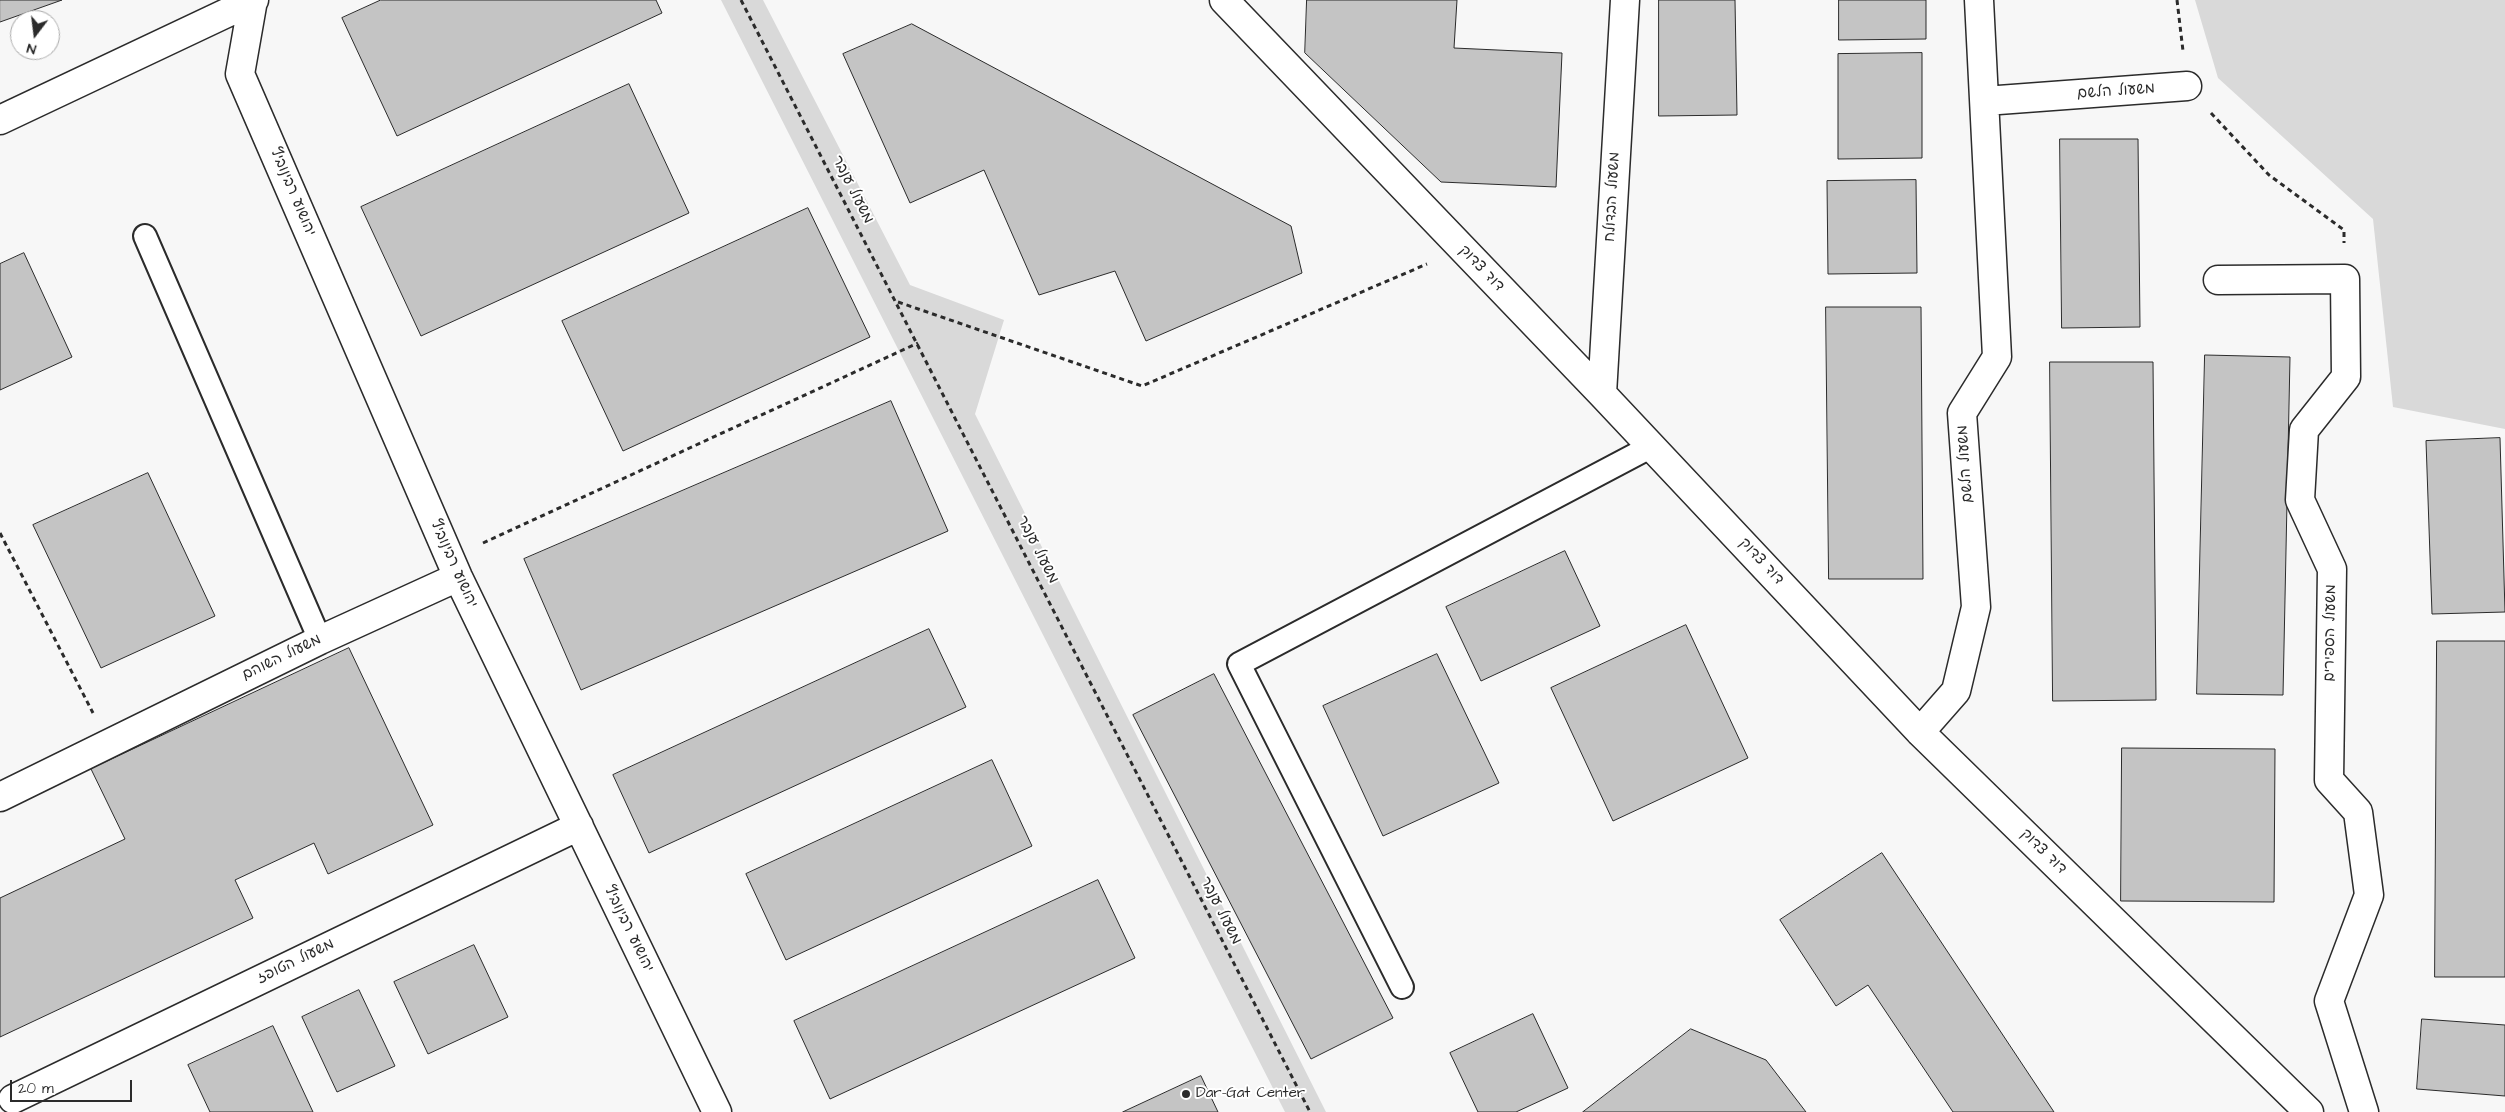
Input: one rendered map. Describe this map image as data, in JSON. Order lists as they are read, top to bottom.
{
  "streets": {
    "street": [
      "משעול הלשם",
      "יהושוע רבינוביץ",
      "משעול הבדולח",
      "דוד צדוק",
      "משעול הספירים",
      "משעול השוהם",
      "משעול הטופז"
    ],
    "path": ["משעול ענבר"]
  },
  "crossings": [
    ["משעול הלשם", "דוד צדוק"],
    ["יהושוע רבינוביץ", "משעול השוהם"],
    ["יהושוע רבינוביץ", "משעול הטופז"],
    ["משעול הבדולח", "דוד צדוק"]
  ],
  "places": ["Dar-Gat Center"],
  "scale_bar": "20 m",
  "north": "bottom"
}
